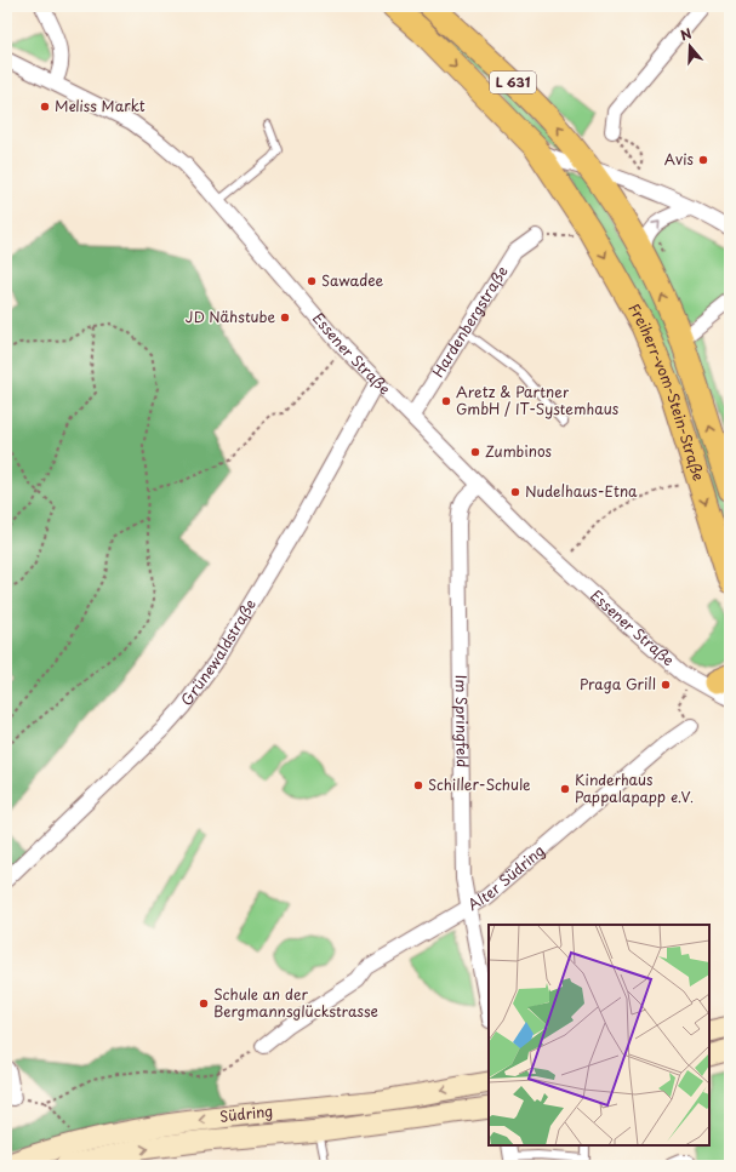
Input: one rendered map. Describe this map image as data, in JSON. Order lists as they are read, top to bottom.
{
  "streets": {
    "main road": ["L 631", "Freiherr-vom-Stein-Straße", "Südring"],
    "street": [
      "Hardenbergstraße",
      "Essener Straße",
      "Grünewaldstraße",
      "Im Springfeld",
      "Alter Südring"
    ]
  },
  "crossings": [
    ["L 631", "Freiherr-vom-Stein-Straße"],
    ["Hardenbergstraße", "Essener Straße"],
    ["Essener Straße", "Grünewaldstraße"],
    ["Essener Straße", "Im Springfeld"],
    ["Im Springfeld", "Alter Südring"]
  ],
  "places": [
    "Meliss Markt",
    "Avis",
    "Sawadee",
    "JD Nähstube",
    "Aretz & Partner GmbH / IT-Systemhaus",
    "Zumbinos",
    "Nudelhaus-Etna",
    "Praga Grill",
    "Schiller-Schule",
    "Kinderhaus Pappalapapp e.V.",
    "Schule an der Bergmannsglückstrasse"
  ],
  "north": "top"
}
